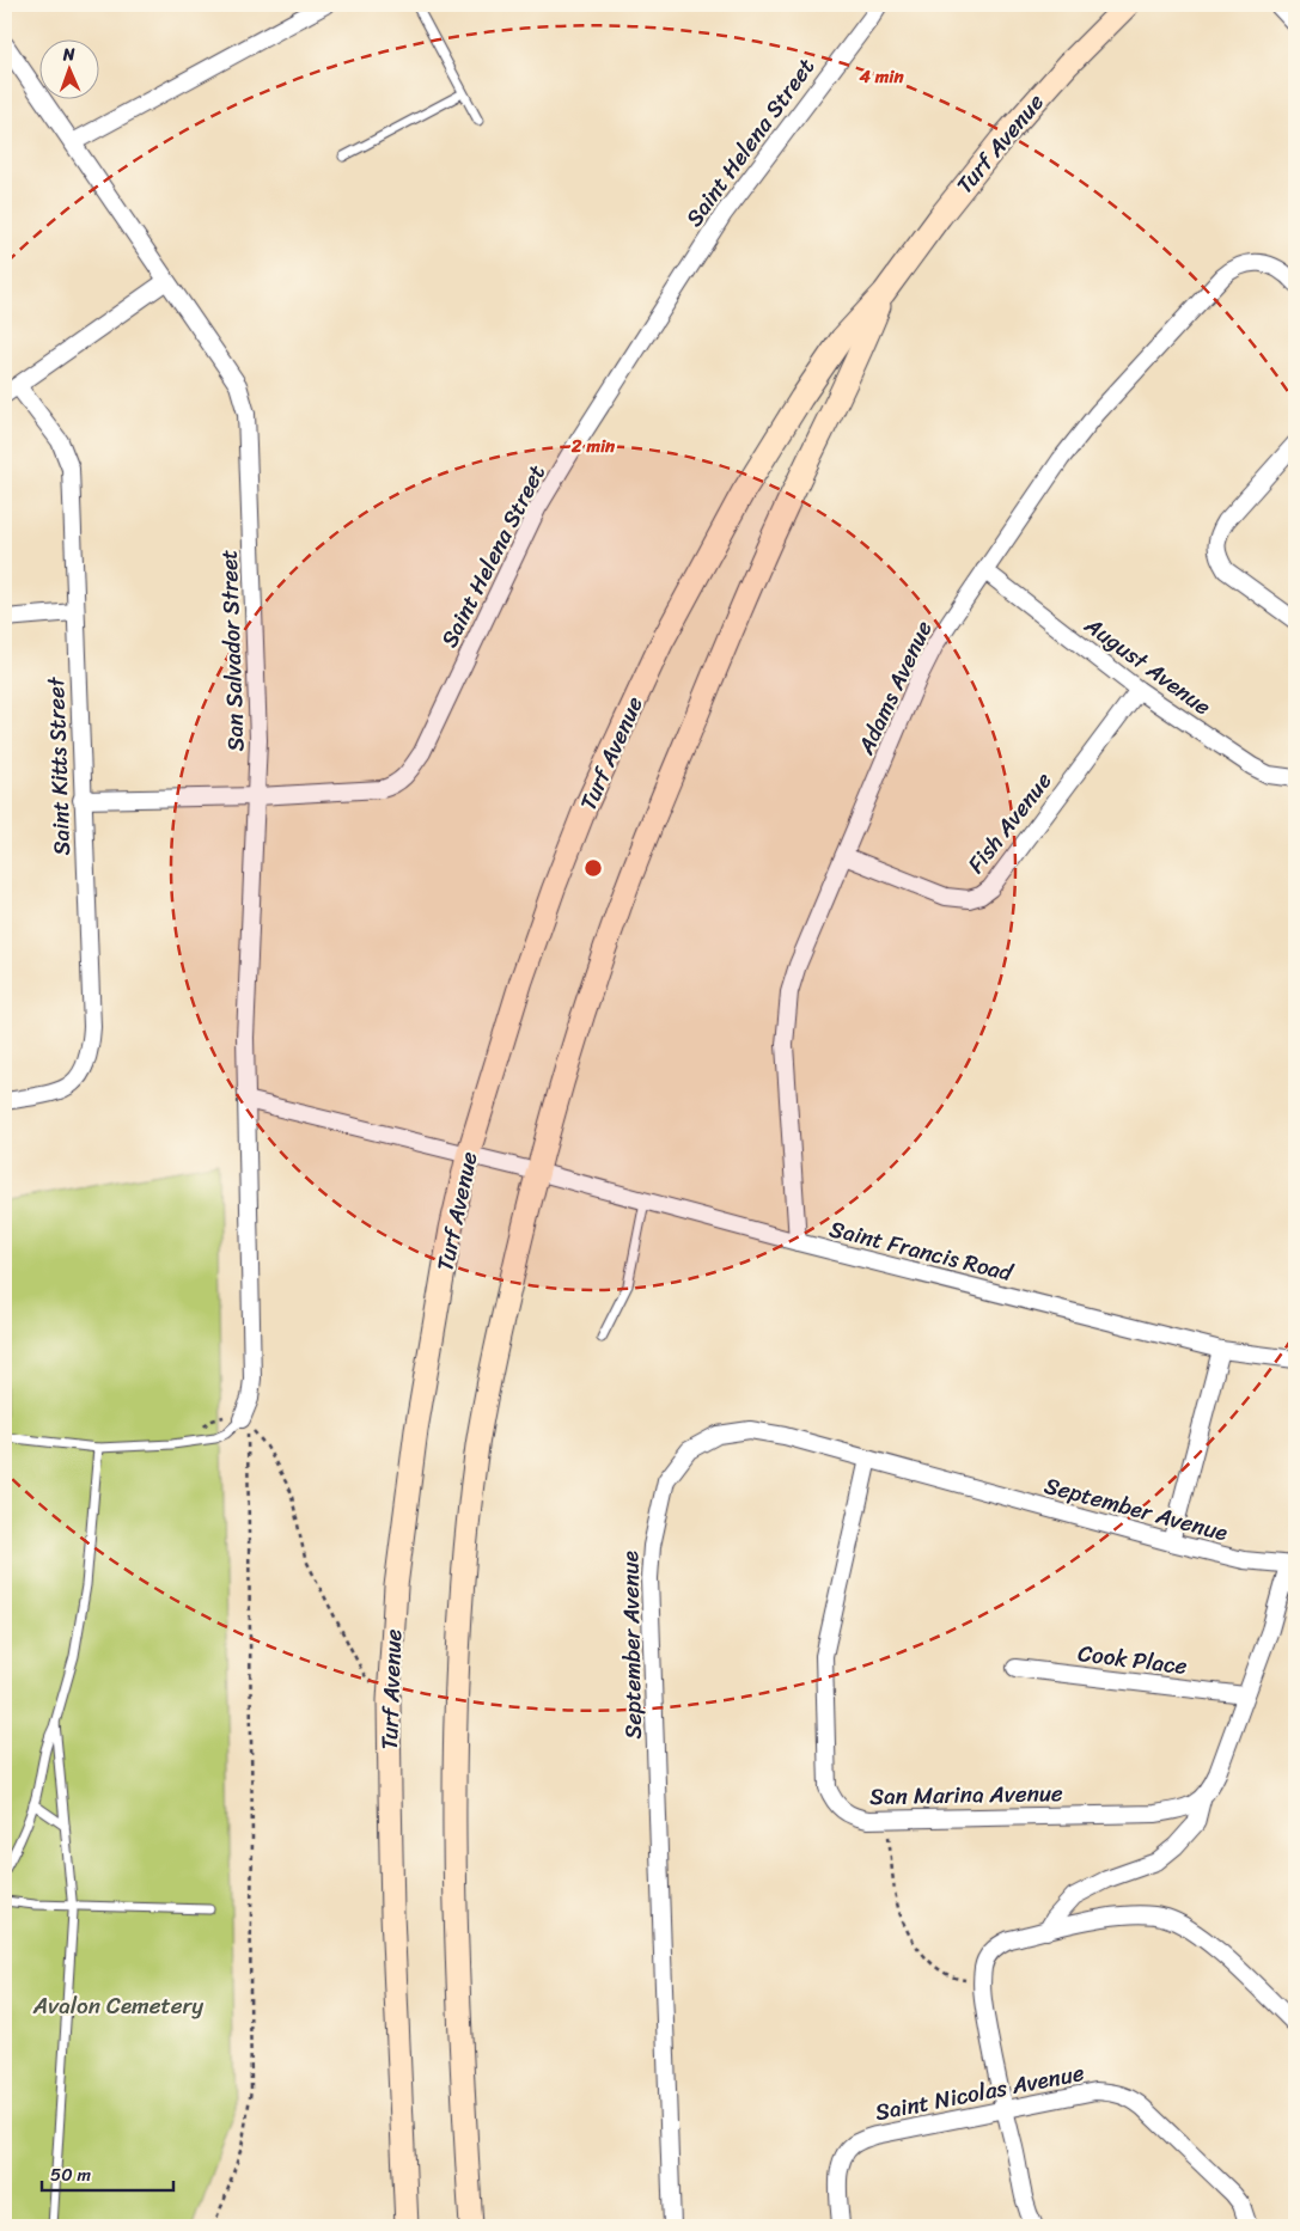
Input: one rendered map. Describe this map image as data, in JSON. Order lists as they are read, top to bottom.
{
  "streets": {
    "main road": ["Turf Avenue"],
    "street": [
      "Saint Helena Street",
      "San Salvador Street",
      "August Avenue",
      "Adams Avenue",
      "Saint Kitts Street",
      "Fish Avenue",
      "Saint Francis Road",
      "September Avenue",
      "Cook Place",
      "San Marina Avenue",
      "Saint Nicolas Avenue"
    ]
  },
  "crossings": [
    ["Saint Helena Street", "San Salvador Street"],
    ["Saint Helena Street", "Saint Kitts Street"],
    ["Turf Avenue", "Saint Francis Road"],
    ["August Avenue", "Adams Avenue"],
    ["August Avenue", "Fish Avenue"],
    ["Adams Avenue", "Fish Avenue"],
    ["Adams Avenue", "Saint Francis Road"],
    ["September Avenue", "San Marina Avenue"]
  ],
  "parks": ["Avalon Cemetery"],
  "scale_bar": "50 m",
  "north": "top",
  "rings": ["4 min", "2 min"]
}
